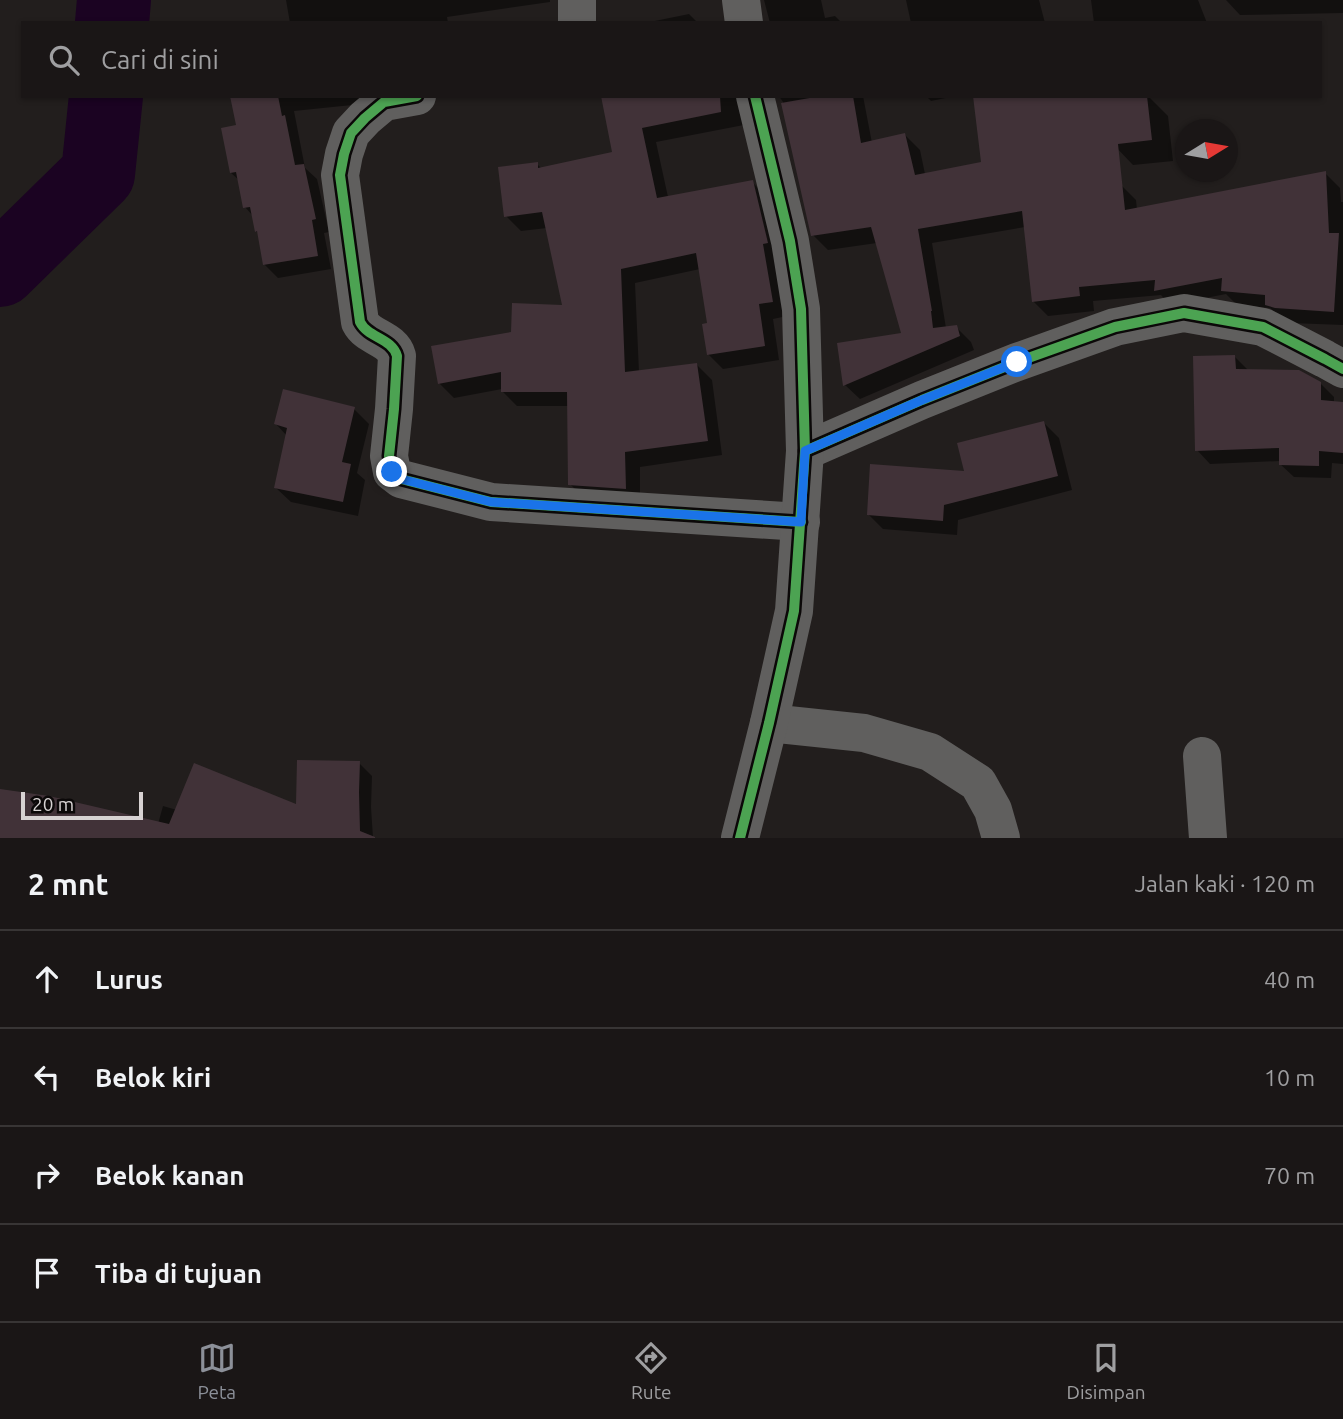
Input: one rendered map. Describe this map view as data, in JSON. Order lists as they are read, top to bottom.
{
  "scale_bar": "20 m",
  "north": "right",
  "page": {
    "search": "Cari di sini",
    "scale": "20 m",
    "heading": ["2 mnt", "Jalan kaki · 120 m"],
    "list": [
      ["Lurus", "40 m"],
      ["Belok kiri", "10 m"],
      ["Belok kanan", "70 m"],
      "Tiba di tujuan"
    ],
    "nav": ["Peta", "Rute", "Disimpan"]
  }
}
